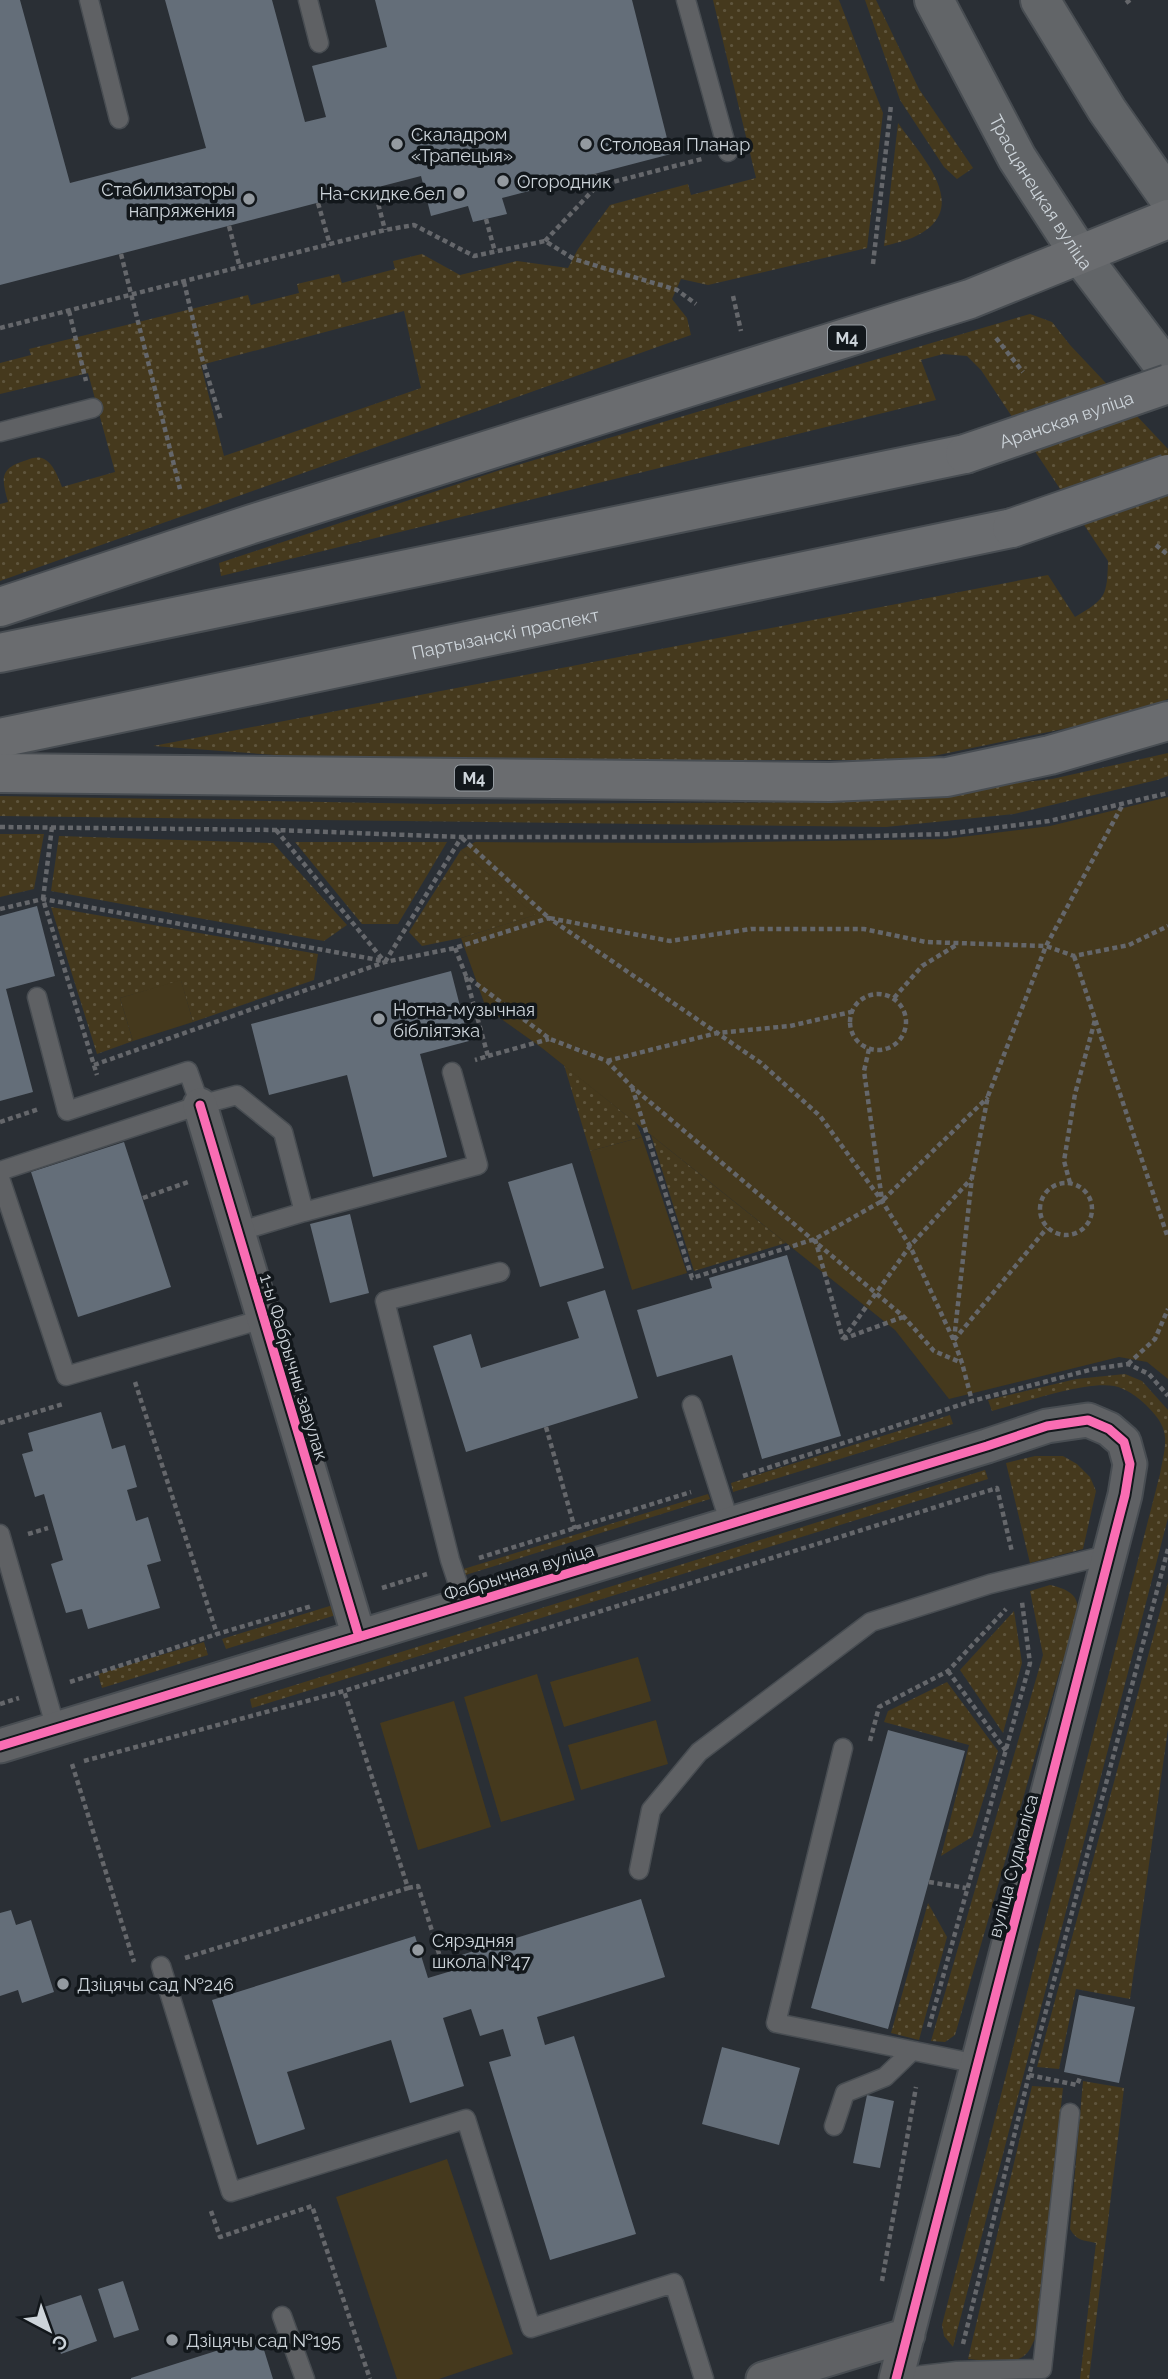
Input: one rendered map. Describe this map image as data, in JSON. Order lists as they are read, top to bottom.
{
  "streets": {
    "main road": [
      "Трасцянецкая вуліца",
      "М4",
      "Аранская вуліца",
      "Партызанскі праспект"
    ],
    "street": ["1-ы Фабрычны завулак", "Фабрычная вуліца", "вуліца Судмаліса"]
  },
  "crossings": [
    ["Трасцянецкая вуліца", "М4"],
    ["1-ы Фабрычны завулак", "Фабрычная вуліца"],
    ["Фабрычная вуліца", "вуліца Судмаліса"]
  ],
  "places": [
    "Скаладром «Трапецыя»",
    "Столовая Планар",
    "Огородник",
    "На-скидке.бел",
    "Стабилизаторы напряжения",
    "Нотна-музычная бібліятэка",
    "Сярэдняя школа №47",
    "Дзіцячы сад №246",
    "Дзіцячы сад №195"
  ],
  "north": "bottom right"
}
